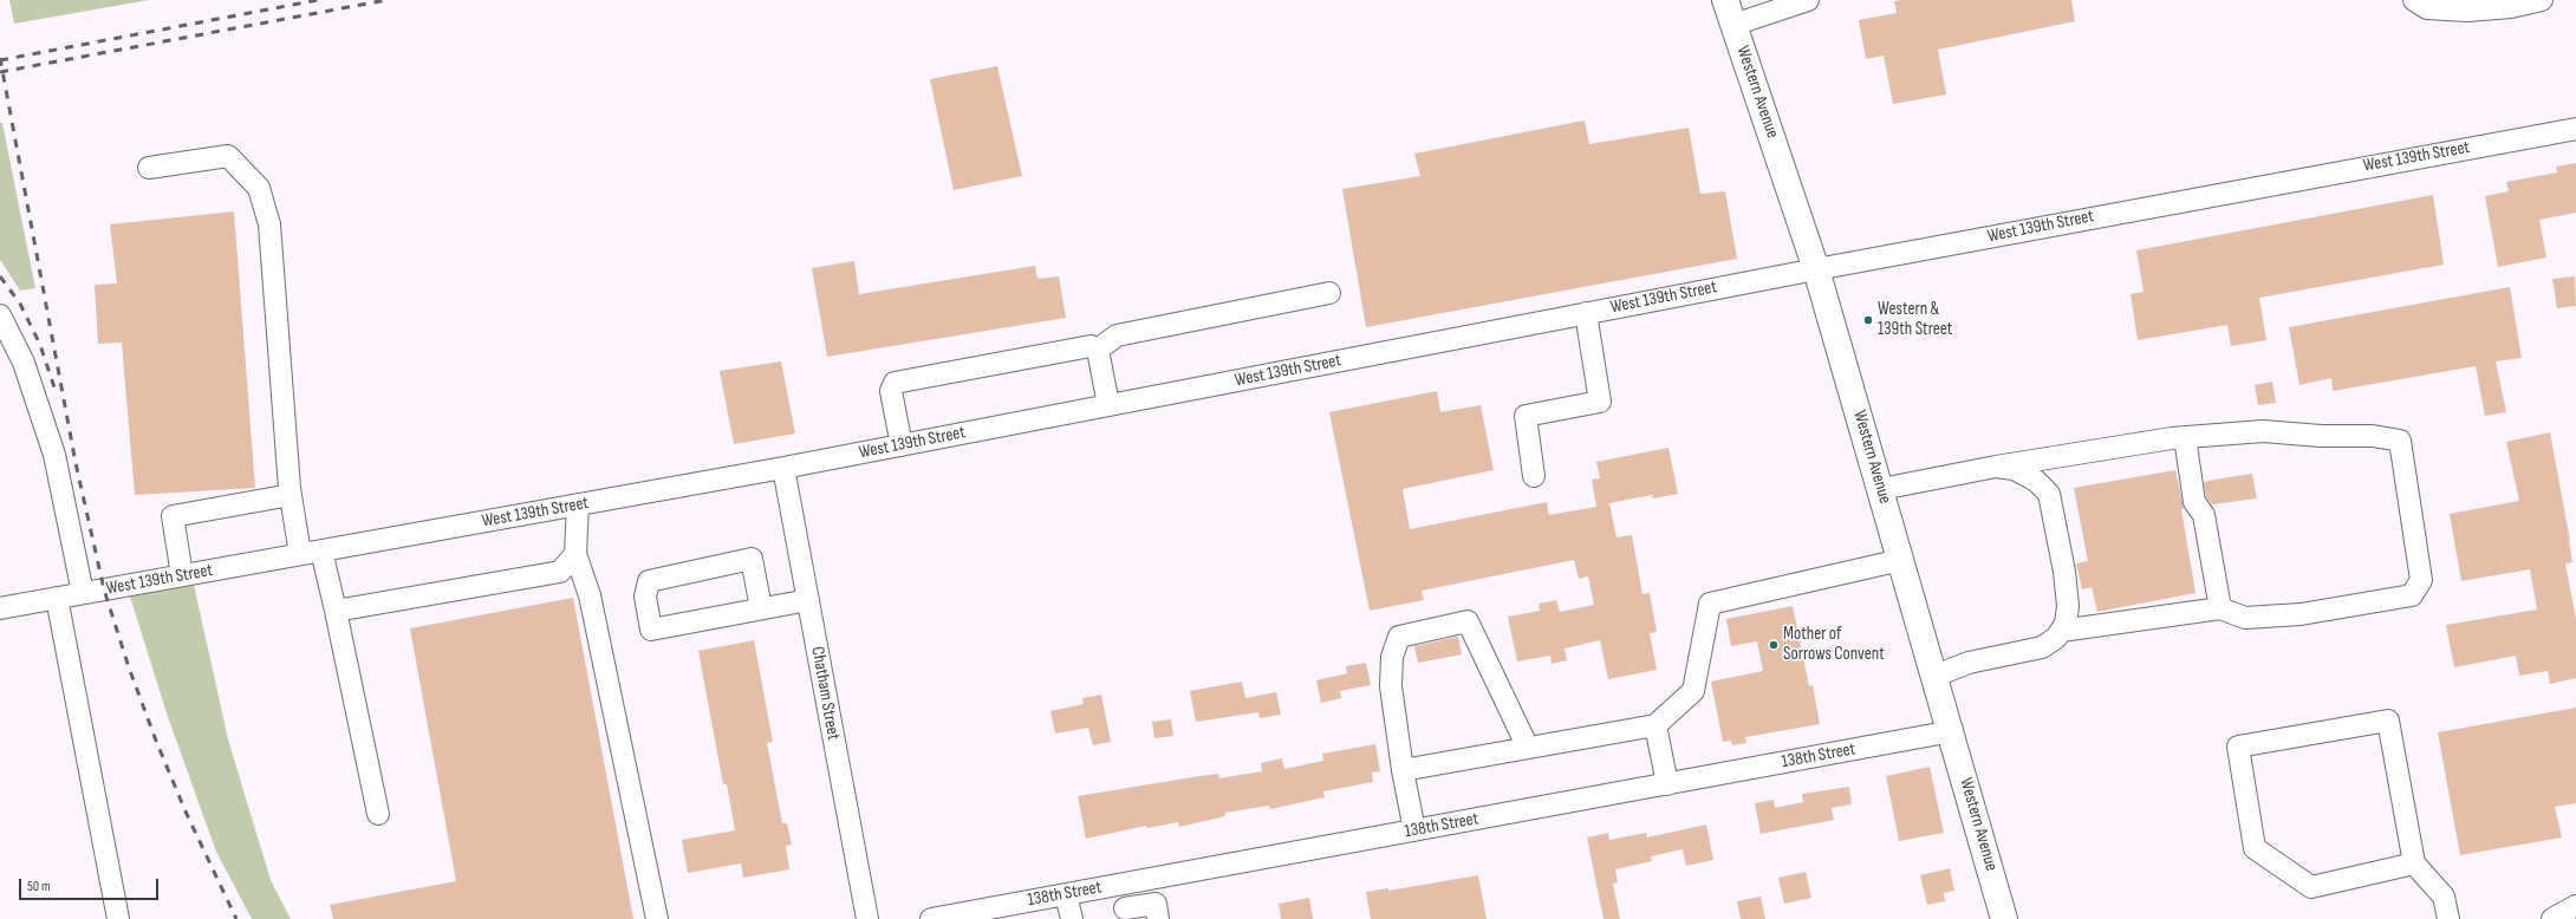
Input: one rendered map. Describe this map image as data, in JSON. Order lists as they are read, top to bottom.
{
  "streets": {
    "main road": ["Western Avenue"],
    "street": ["West 139th Street", "Chatham Street", "138th Street"]
  },
  "crossings": [
    ["Western Avenue", "West 139th Street"],
    ["Western Avenue", "138th Street"],
    ["West 139th Street", "Chatham Street"]
  ],
  "places": ["Western & 139th Street", "Mother of Sorrows Convent"],
  "scale_bar": "50 m"
}
